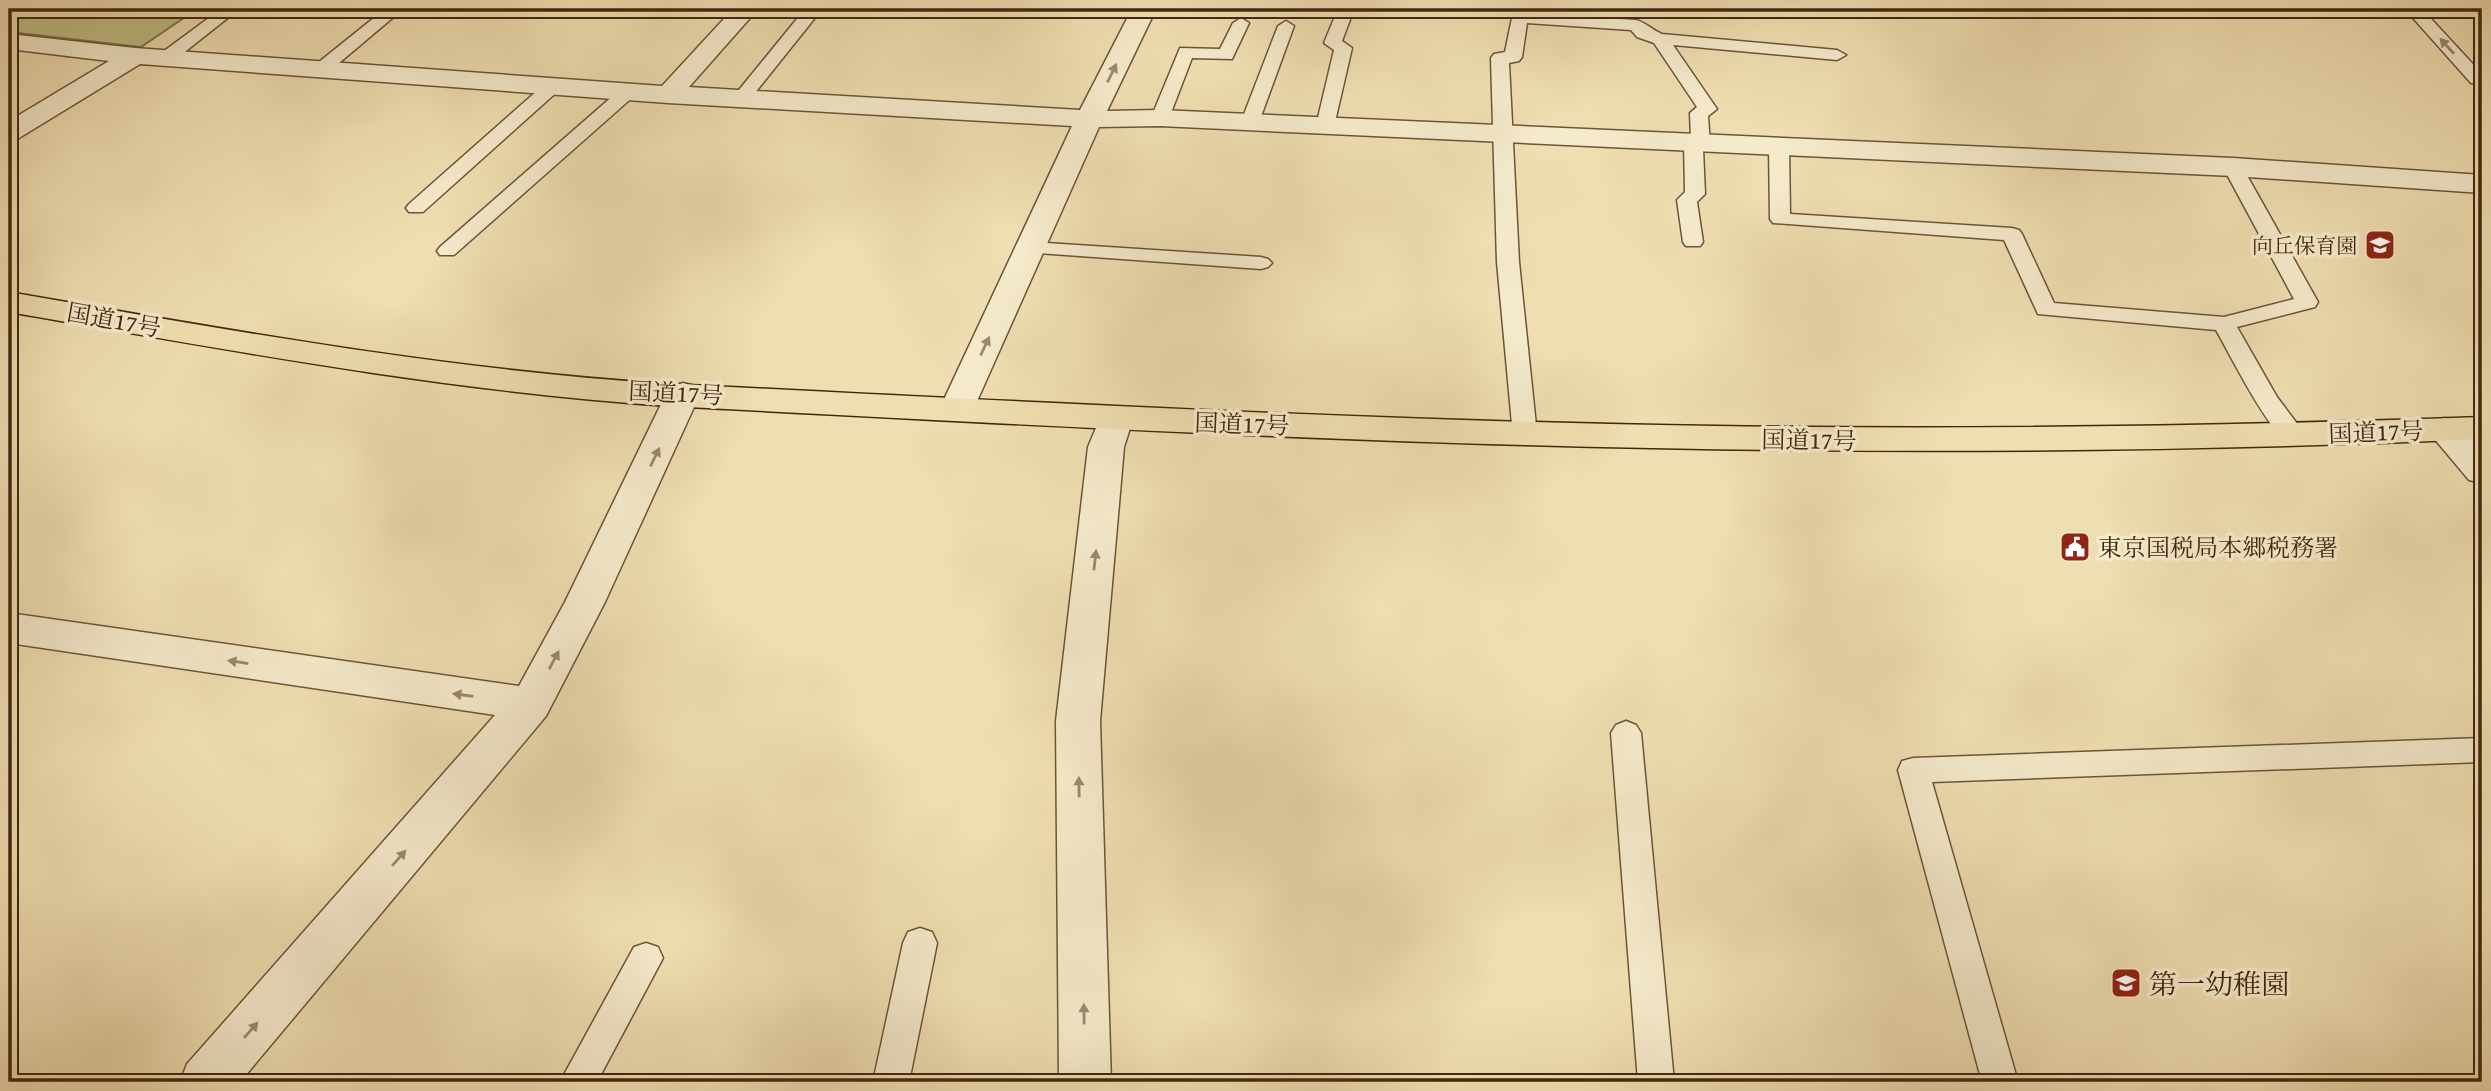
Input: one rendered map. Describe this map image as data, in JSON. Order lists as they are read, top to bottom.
{
  "streets": {
    "highway": ["国道17号"]
  },
  "places": {
    "school or university": ["向丘保育園", "第一幼稚園"],
    "public building": ["東京国税局本郷税務署"]
  }
}
